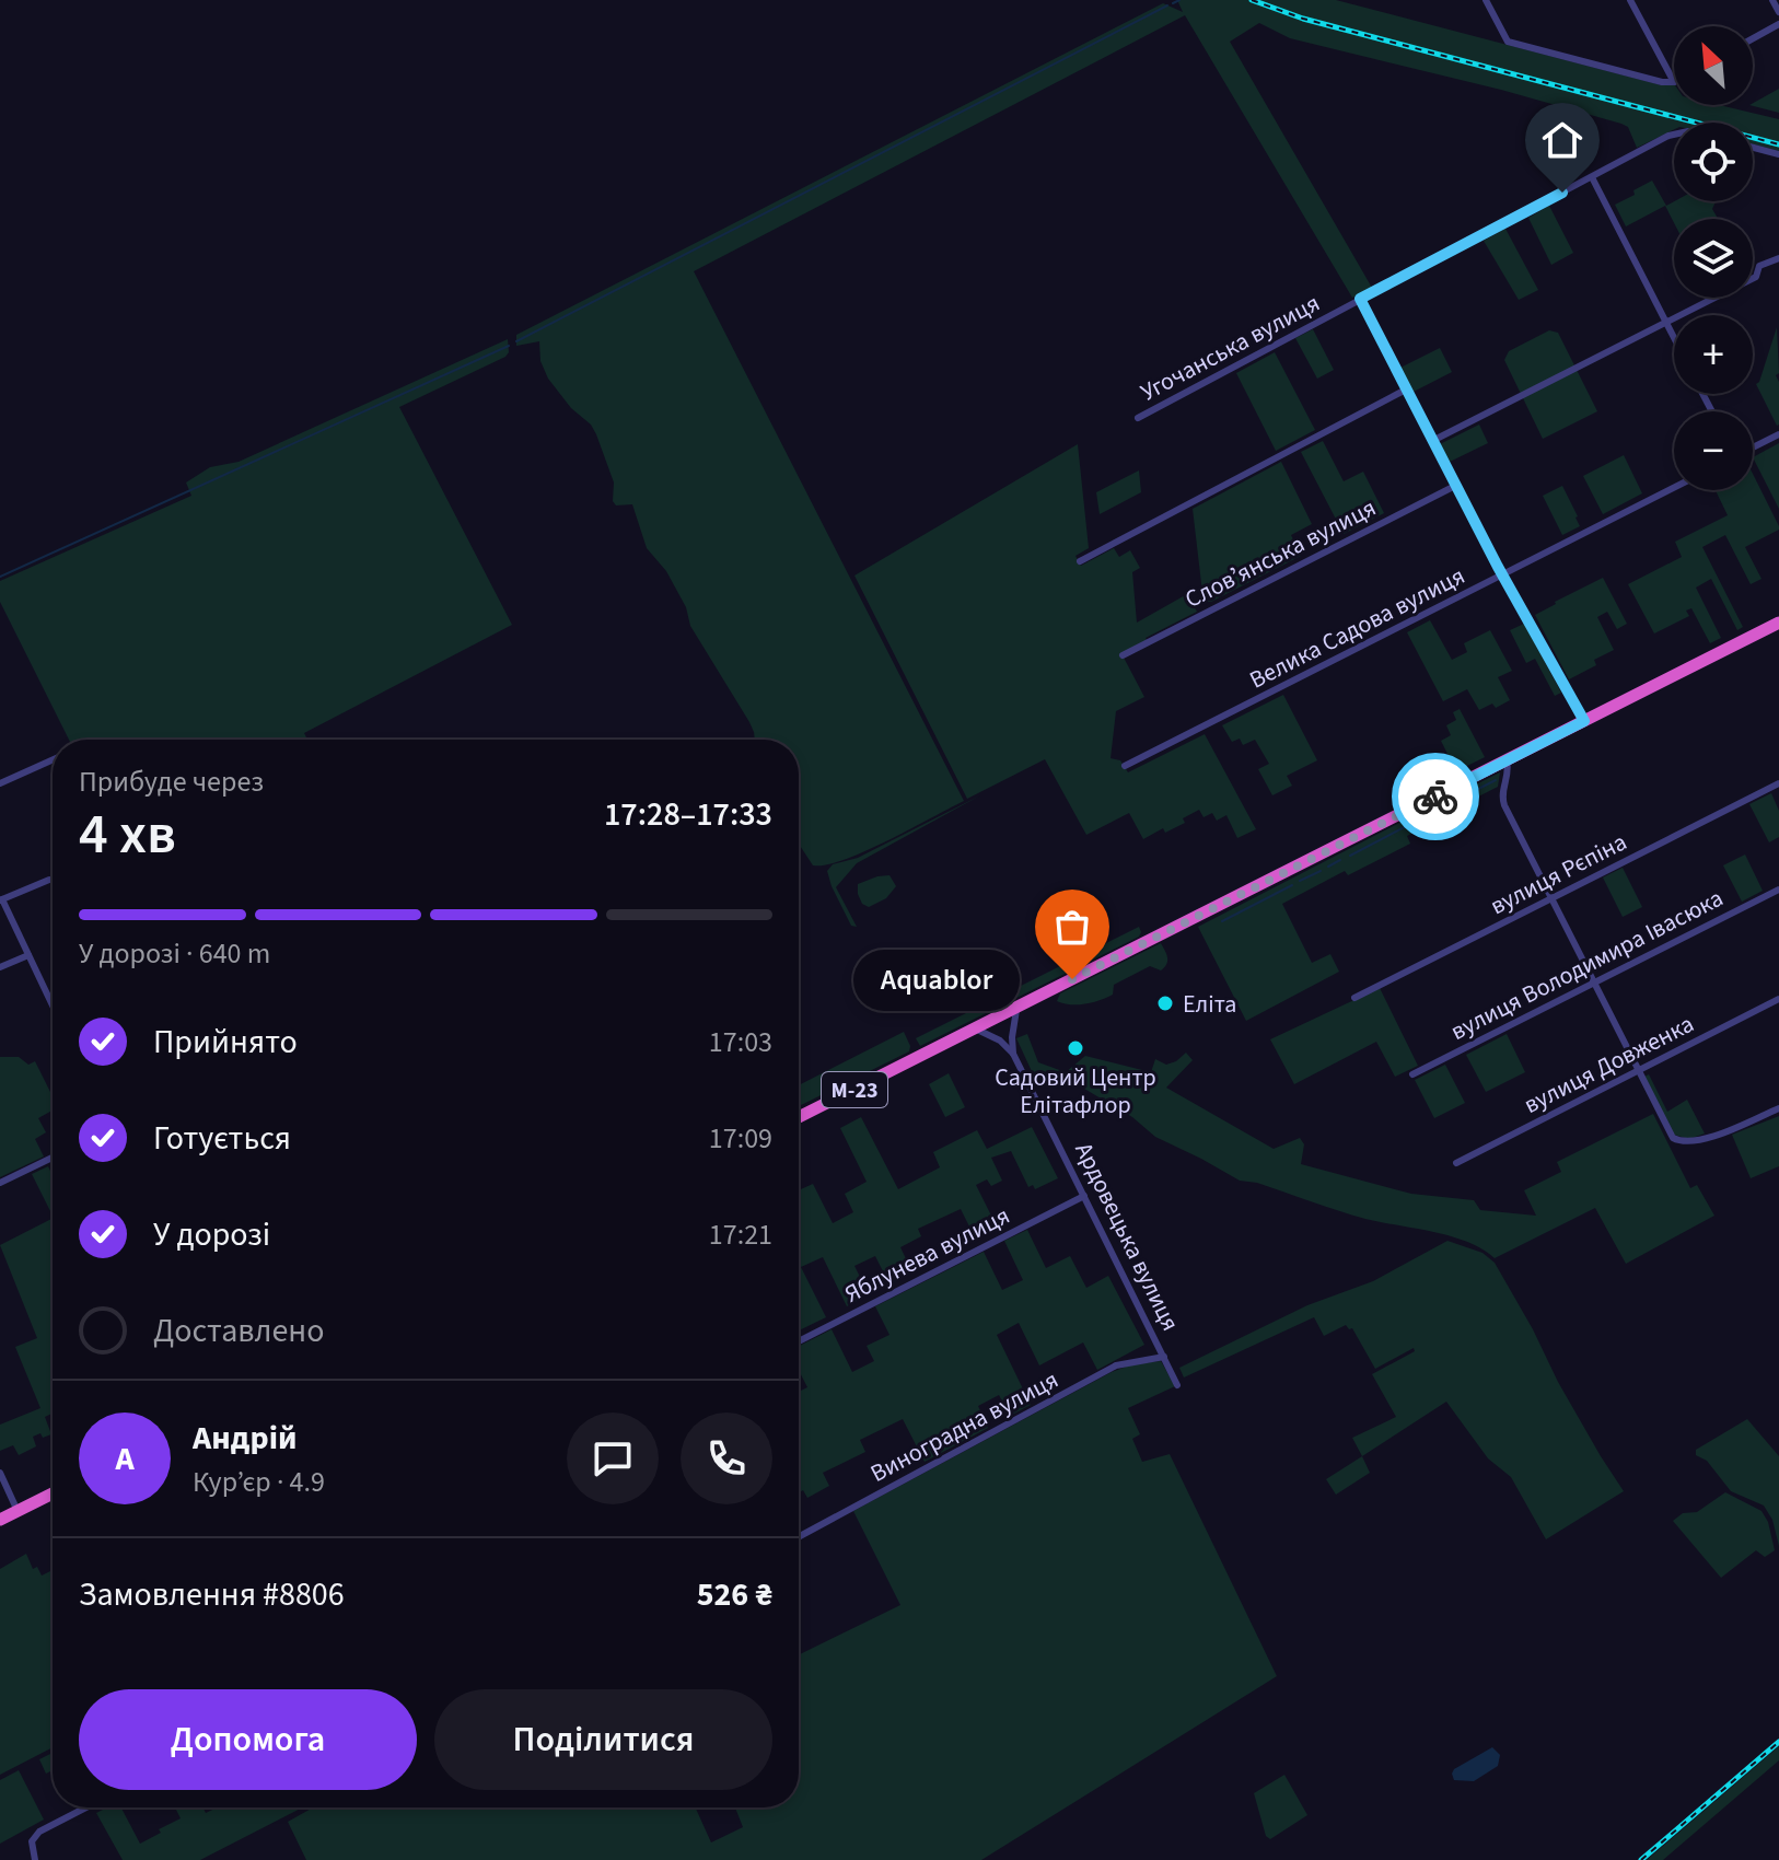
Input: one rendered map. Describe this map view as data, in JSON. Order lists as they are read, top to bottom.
{
  "streets": {
    "highway": ["М-23"],
    "street": [
      "Угочанська вулиця",
      "Словʼянська вулиця",
      "Велика Садова вулиця",
      "вулиця Рєпіна",
      "вулиця Володимира Івасюка",
      "вулиця Довженка",
      "Ардовецька вулиця",
      "Яблунева вулиця",
      "Виноградна вулиця"
    ]
  },
  "crossings": [
    ["М-23", "Ардовецька вулиця"],
    ["Ардовецька вулиця", "Яблунева вулиця"],
    ["Ардовецька вулиця", "Виноградна вулиця"]
  ],
  "places": ["Aquablor", "Еліта", "Садовий Центр Елітафлор"],
  "north": "top left",
  "page": {
    "map_buttons": ["+", "−"],
    "heading": ["4 хв", "Прибуде через", "17:28–17:33"],
    "panel": [
      "Андрій",
      "Кур’єр · 4.9",
      "Замовлення #8806",
      "526 ₴"
    ],
    "bar": "У дорозі · 640 m",
    "bubble": "Aquablor",
    "list": [
      ["Прийнято", "17:03"],
      ["Готується", "17:09"],
      ["У дорозі", "17:21"],
      "Доставлено"
    ],
    "round": "А",
    "buttons": ["Допомога", "Поділитися"]
  }
}
